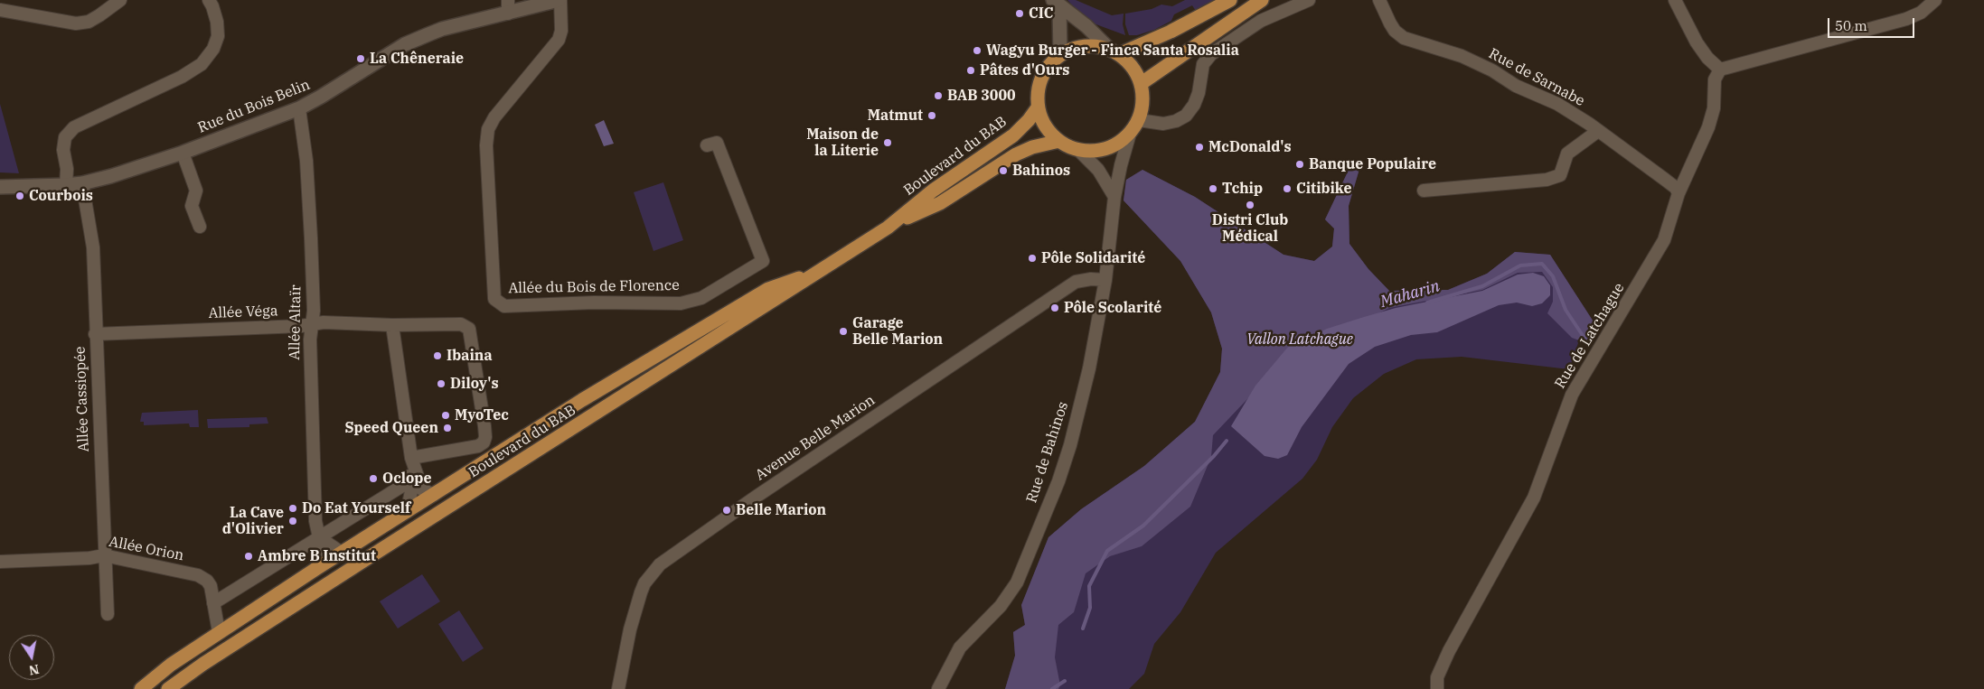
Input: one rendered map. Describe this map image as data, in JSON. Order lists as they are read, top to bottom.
{
  "streets": {
    "main road": ["Boulevard du BAB"],
    "street": [
      "Rue de Sarnabe",
      "Rue du Bois Belin",
      "Allée du Bois de Florence",
      "Allée Véga",
      "Allée Altaïr",
      "Rue de Latchague",
      "Allée Cassiopée",
      "Avenue Belle Marion",
      "Rue de Bahinos",
      "Allée Orion"
    ]
  },
  "crossings": [
    ["Rue de Sarnabe", "Rue de Latchague"],
    ["Rue du Bois Belin", "Allée du Bois de Florence"],
    ["Rue du Bois Belin", "Allée Altaïr"],
    ["Rue du Bois Belin", "Allée Cassiopée"],
    ["Boulevard du BAB", "Rue de Bahinos"],
    ["Allée Véga", "Allée Altaïr"],
    ["Allée Véga", "Allée Cassiopée"],
    ["Allée Cassiopée", "Allée Orion"],
    ["Avenue Belle Marion", "Rue de Bahinos"]
  ],
  "water": ["Maharin"],
  "parks": ["Vallon Latchague"],
  "places": [
    "CIC",
    "Wagyu Burger - Finca Santa Rosalia",
    "La Chêneraie",
    "Pâtes d'Ours",
    "BAB 3000",
    "Matmut",
    "Maison de la Literie",
    "McDonald's",
    "Banque Populaire",
    "Bahinos",
    "Tchip",
    "Citibike",
    "Courbois",
    "Distri Club Médical",
    "Pôle Solidarité",
    "Pôle Scolarité",
    "Garage Belle Marion",
    "Ibaina",
    "Diloy's",
    "MyoTec",
    "Speed Queen",
    "Oclope",
    "Do Eat Yourself",
    "Belle Marion",
    "La Cave d'Olivier",
    "Ambre B Institut"
  ],
  "scale_bar": "50 m",
  "north": "bottom"
}
